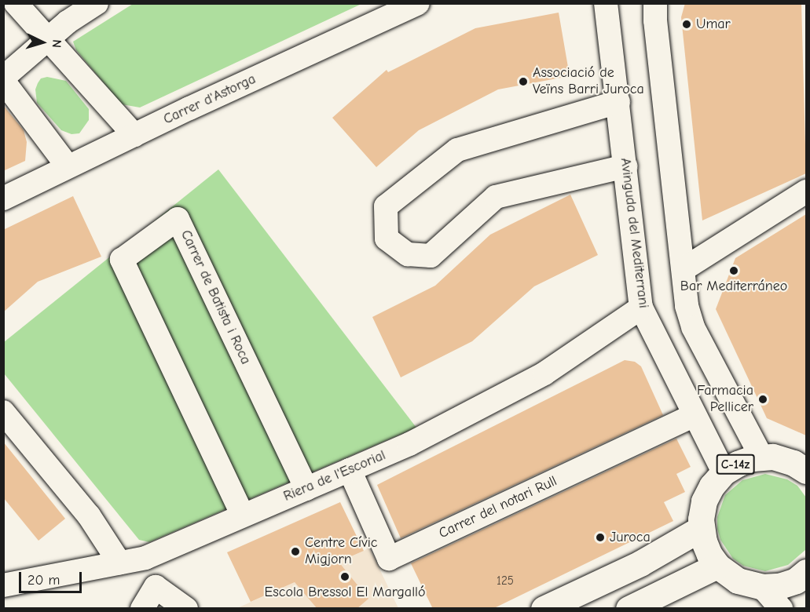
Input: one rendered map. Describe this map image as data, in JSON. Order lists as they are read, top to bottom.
{
  "streets": {
    "main road": ["C-14z"],
    "street": [
      "Carrer d'Astorga",
      "Avinguda del Mediterrani",
      "Carrer de Batista i Roca",
      "Riera de l'Escorial",
      "Carrer del notari Rull"
    ]
  },
  "crossings": [
    ["Avinguda del Mediterrani", "C-14z"],
    ["Avinguda del Mediterrani", "Riera de l'Escorial"],
    ["Avinguda del Mediterrani", "Carrer del notari Rull"],
    ["Carrer de Batista i Roca", "Riera de l'Escorial"],
    ["Riera de l'Escorial", "Carrer del notari Rull"]
  ],
  "places": [
    "Umar",
    "Associació de Veïns Barri Juroca",
    "Bar Mediterráneo",
    "Farmacia Pellicer",
    "Juroca",
    "Centre Cívic Migjorn",
    "Escola Bressol El Margalló"
  ],
  "house_numbers": ["125"],
  "scale_bar": "20 m",
  "north": "right"
}
